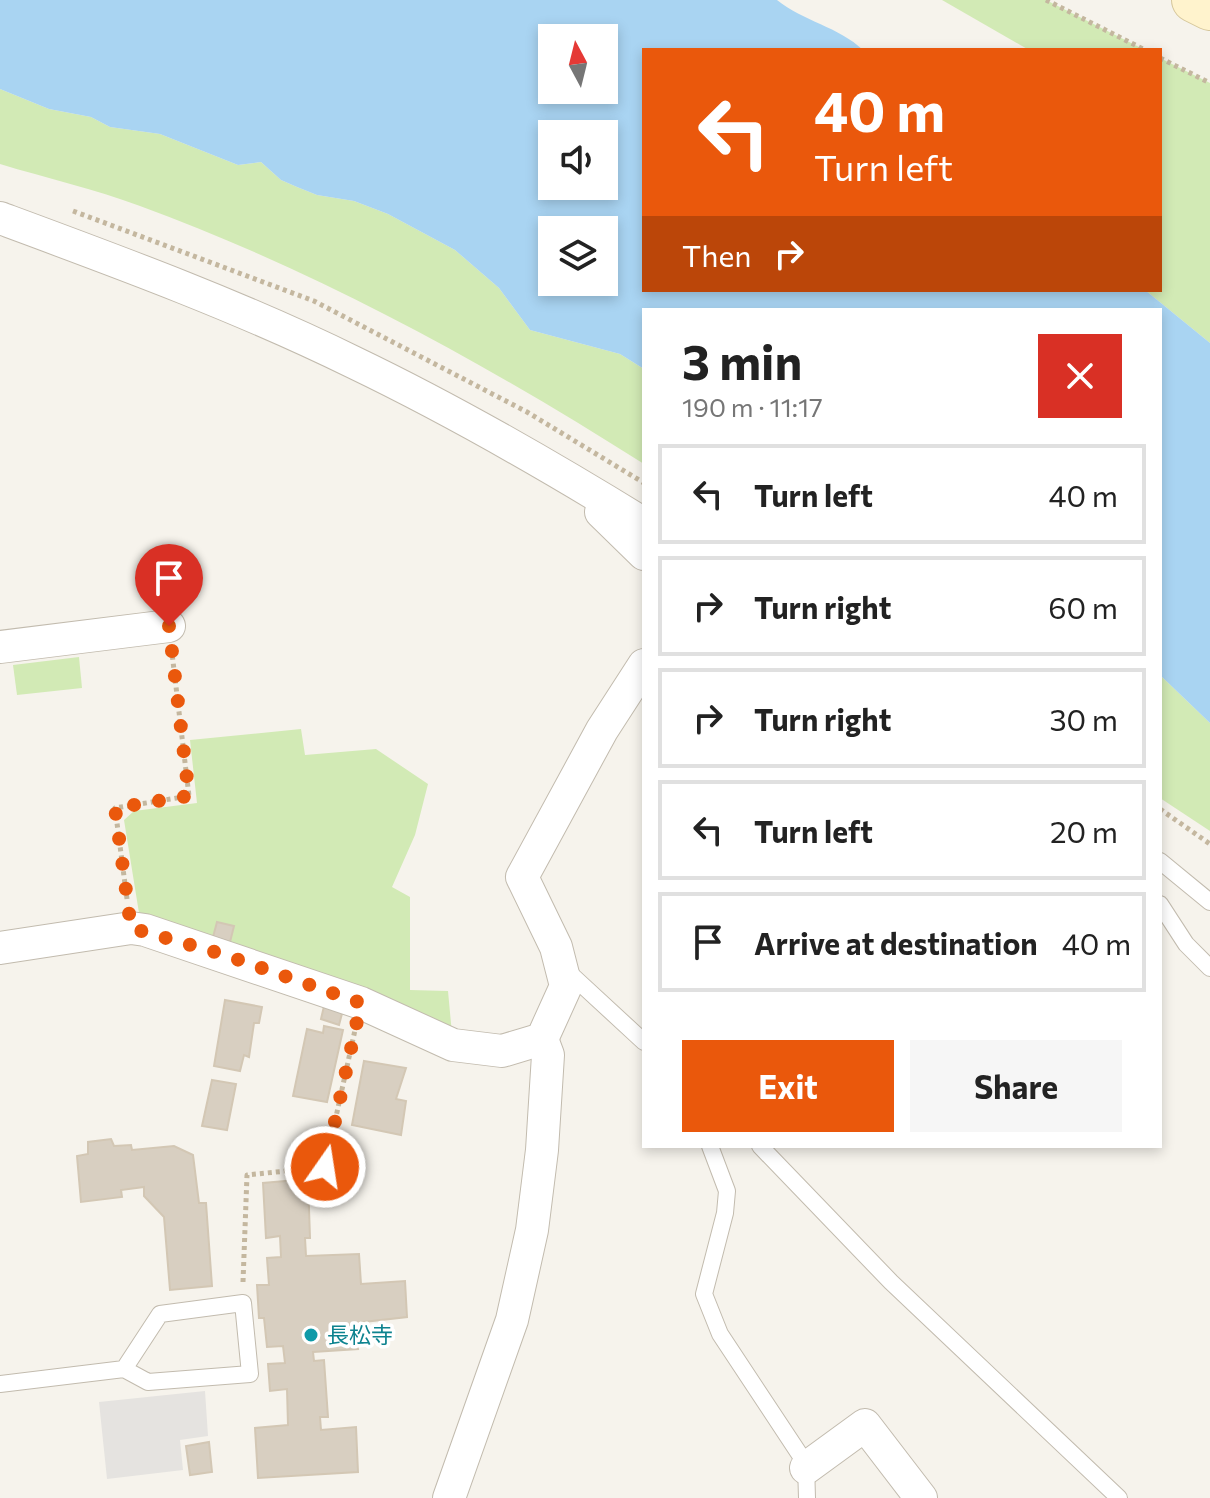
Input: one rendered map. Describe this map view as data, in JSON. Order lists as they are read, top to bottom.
{
  "places": ["長松寺"],
  "north": "top",
  "page": {
    "turn": ["40 m", "Turn left"],
    "then": "Then",
    "heading": ["3 min", "190 m · 11:17"],
    "list": [
      {
        "name": "Turn left",
        "value": "40 m"
      },
      {
        "name": "Turn right",
        "value": "60 m"
      },
      {
        "name": "Turn right",
        "value": "30 m"
      },
      {
        "name": "Turn left",
        "value": "20 m"
      },
      {
        "name": "Arrive at destination",
        "value": "40 m"
      }
    ],
    "buttons": ["Exit", "Share"]
  }
}
